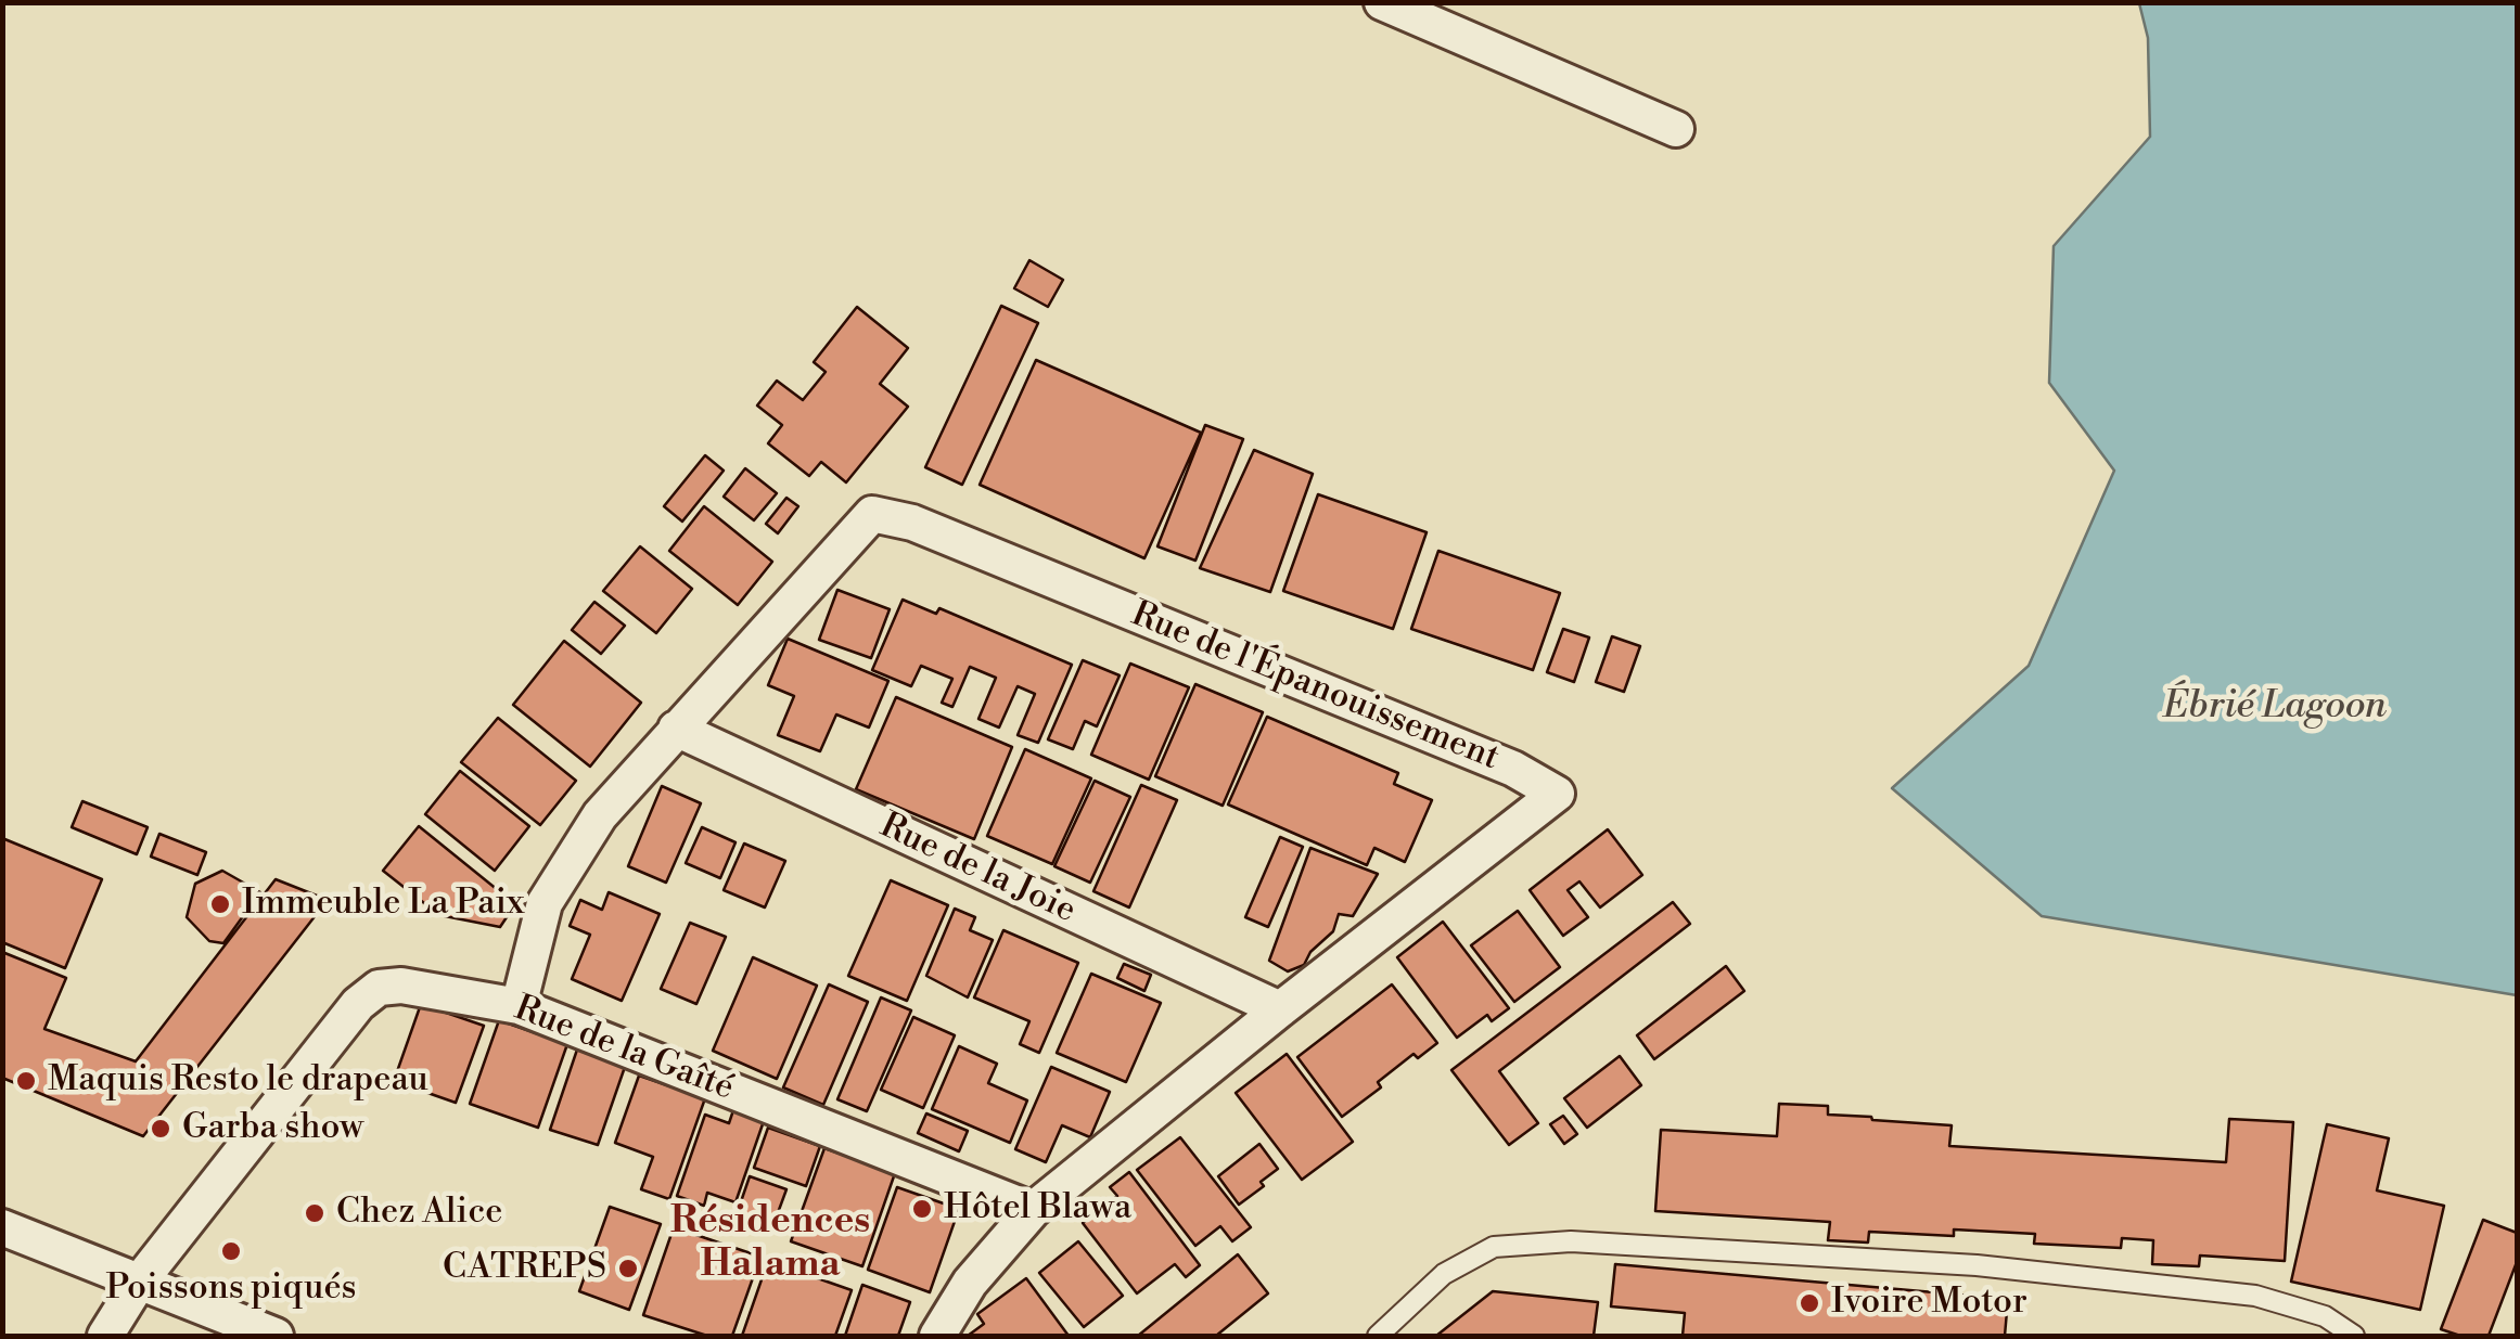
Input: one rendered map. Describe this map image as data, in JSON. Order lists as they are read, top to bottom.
{
  "streets": {
    "street": ["Rue de l'Épanouissement", "Rue de la Joie", "Rue de la Gaîté"]
  },
  "crossings": [
    ["Rue de l'Épanouissement", "Rue de la Joie"],
    ["Rue de l'Épanouissement", "Rue de la Gaîté"]
  ],
  "districts": ["Résidences Halama"],
  "water": ["Ébrié Lagoon"],
  "places": [
    "Immeuble La Paix",
    "Maquis Resto le drapeau",
    "Garba show",
    "Hôtel Blawa",
    "Chez Alice",
    "Poissons piqués",
    "CATREPS",
    "Ivoire Motor"
  ]
}
